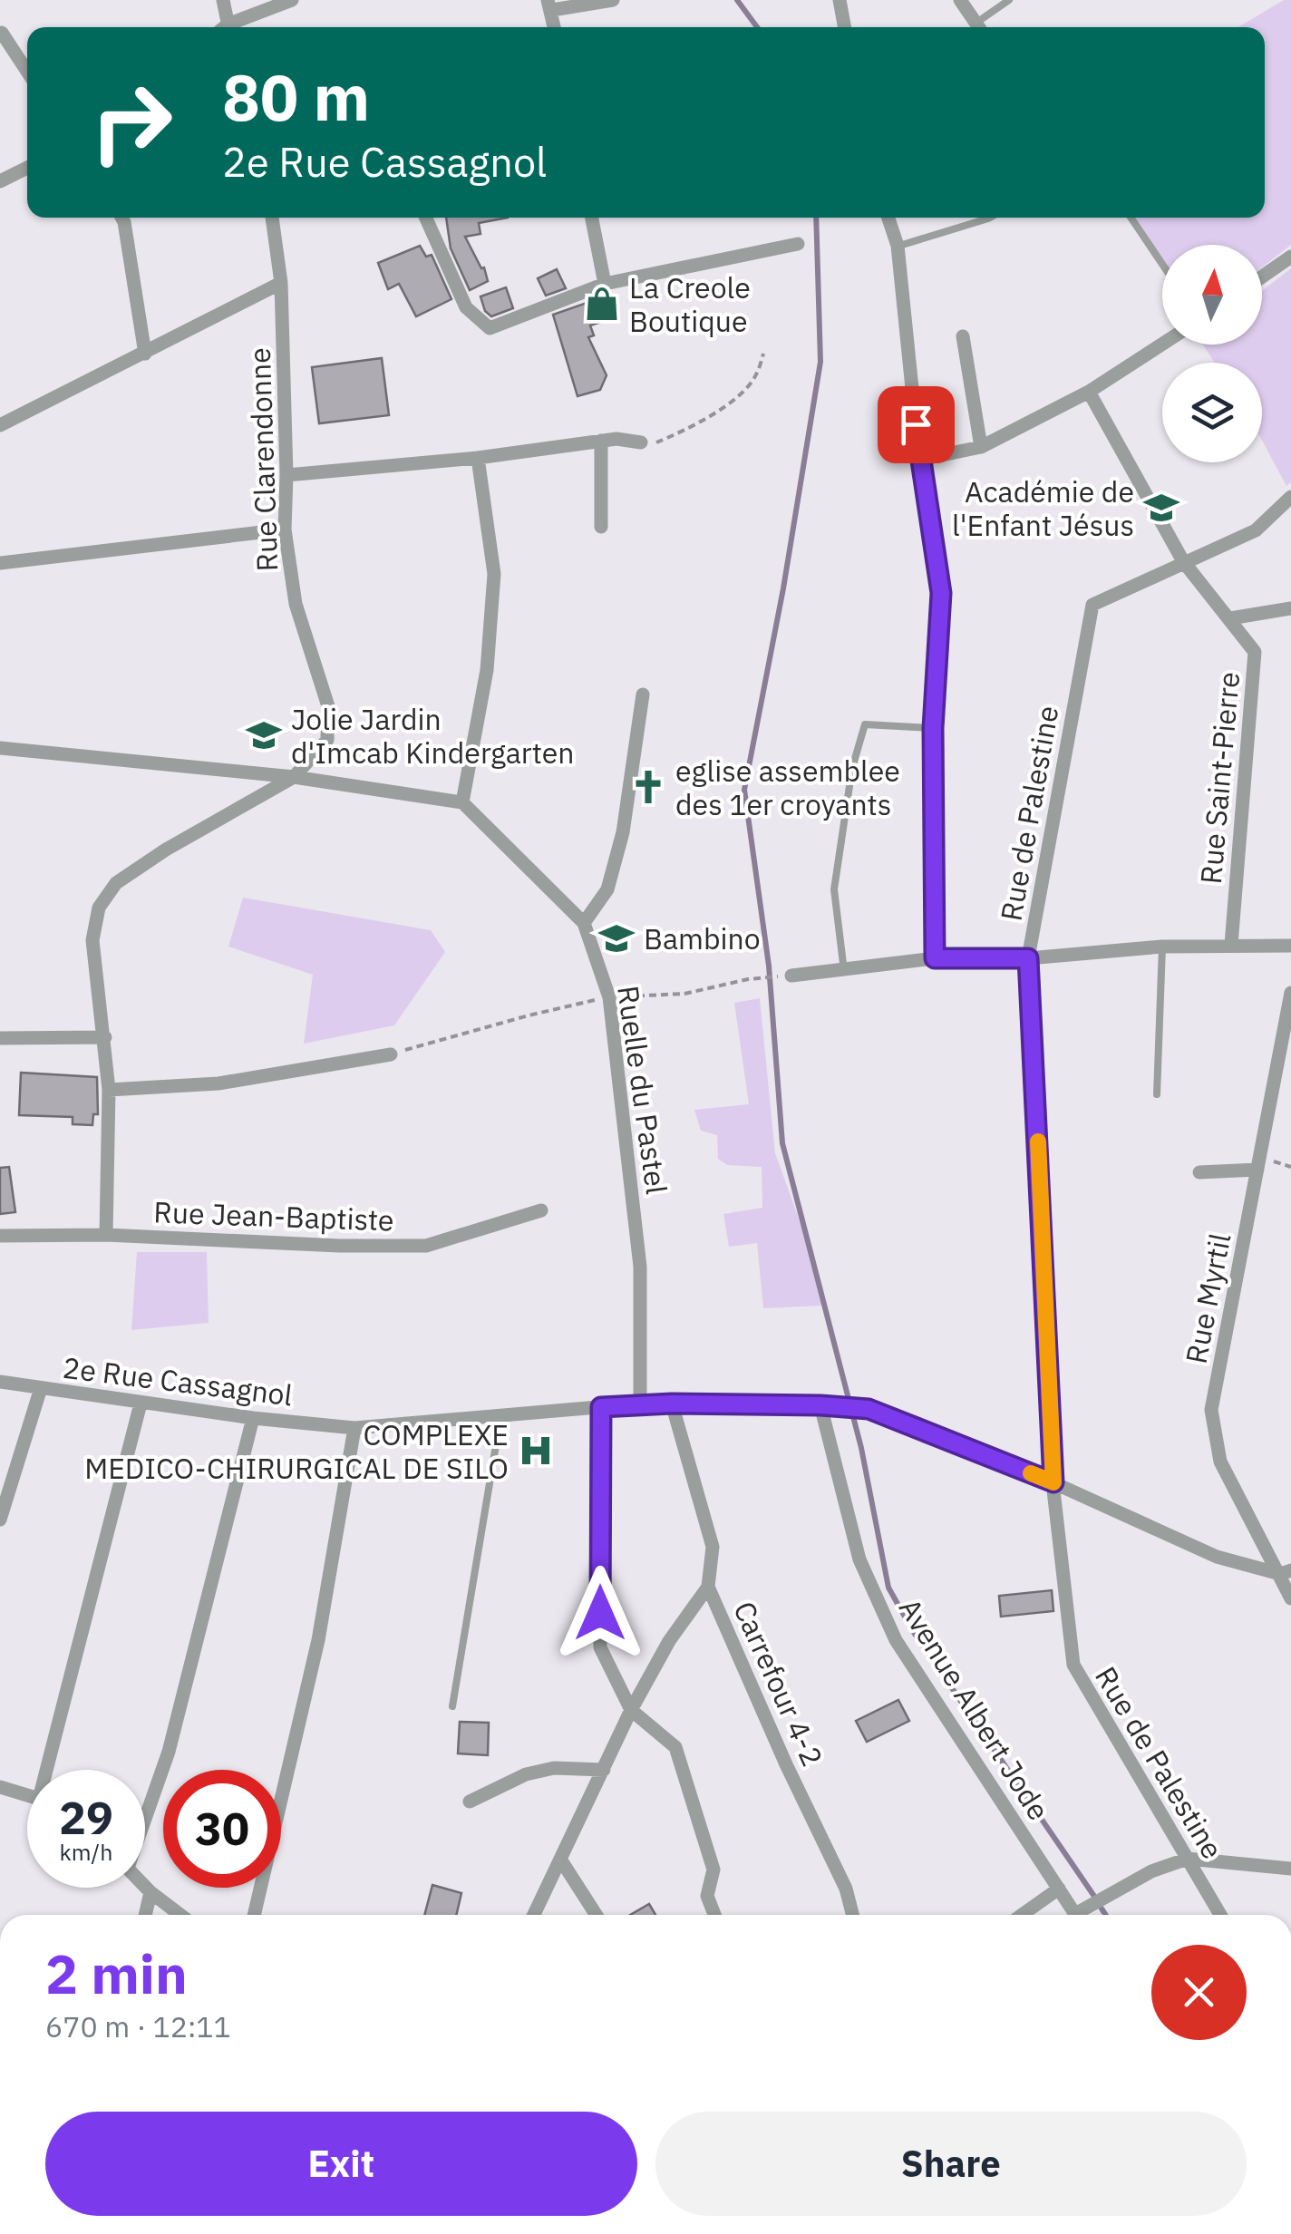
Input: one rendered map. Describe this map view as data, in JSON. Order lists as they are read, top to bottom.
{
  "streets": {
    "street": [
      "Rue Clarendonne",
      "Rue Saint-Pierre",
      "Rue de Palestine",
      "Ruelle du Pastel",
      "Rue Jean-Baptiste",
      "Rue Myrtil",
      "2e Rue Cassagnol",
      "Carrefour 4-2",
      "Avenue Albert Jode"
    ]
  },
  "crossings": [
    ["Rue Clarendonne", "Rue Jean-Baptiste"],
    ["Rue Saint-Pierre", "Rue de Palestine"],
    ["Rue de Palestine", "2e Rue Cassagnol"],
    ["Ruelle du Pastel", "2e Rue Cassagnol"],
    ["2e Rue Cassagnol", "Carrefour 4-2"],
    ["2e Rue Cassagnol", "Avenue Albert Jode"]
  ],
  "places": {
    "shop": ["La Creole Boutique"],
    "school or university": ["Académie de l'Enfant Jésus", "Jolie Jardin d'Imcab Kindergarten", "Bambino"],
    "church": ["eglise assemblee des 1er croyants"],
    "hospital": ["COMPLEXE MEDICO-CHIRURGICAL DE SILO"]
  },
  "north": "top",
  "page": {
    "turn": ["80 m", "2e Rue Cassagnol"],
    "speed": "29 km/h",
    "limit": "30",
    "heading": ["2 min", "670 m · 12:11"],
    "buttons": ["Exit", "Share"]
  }
}
